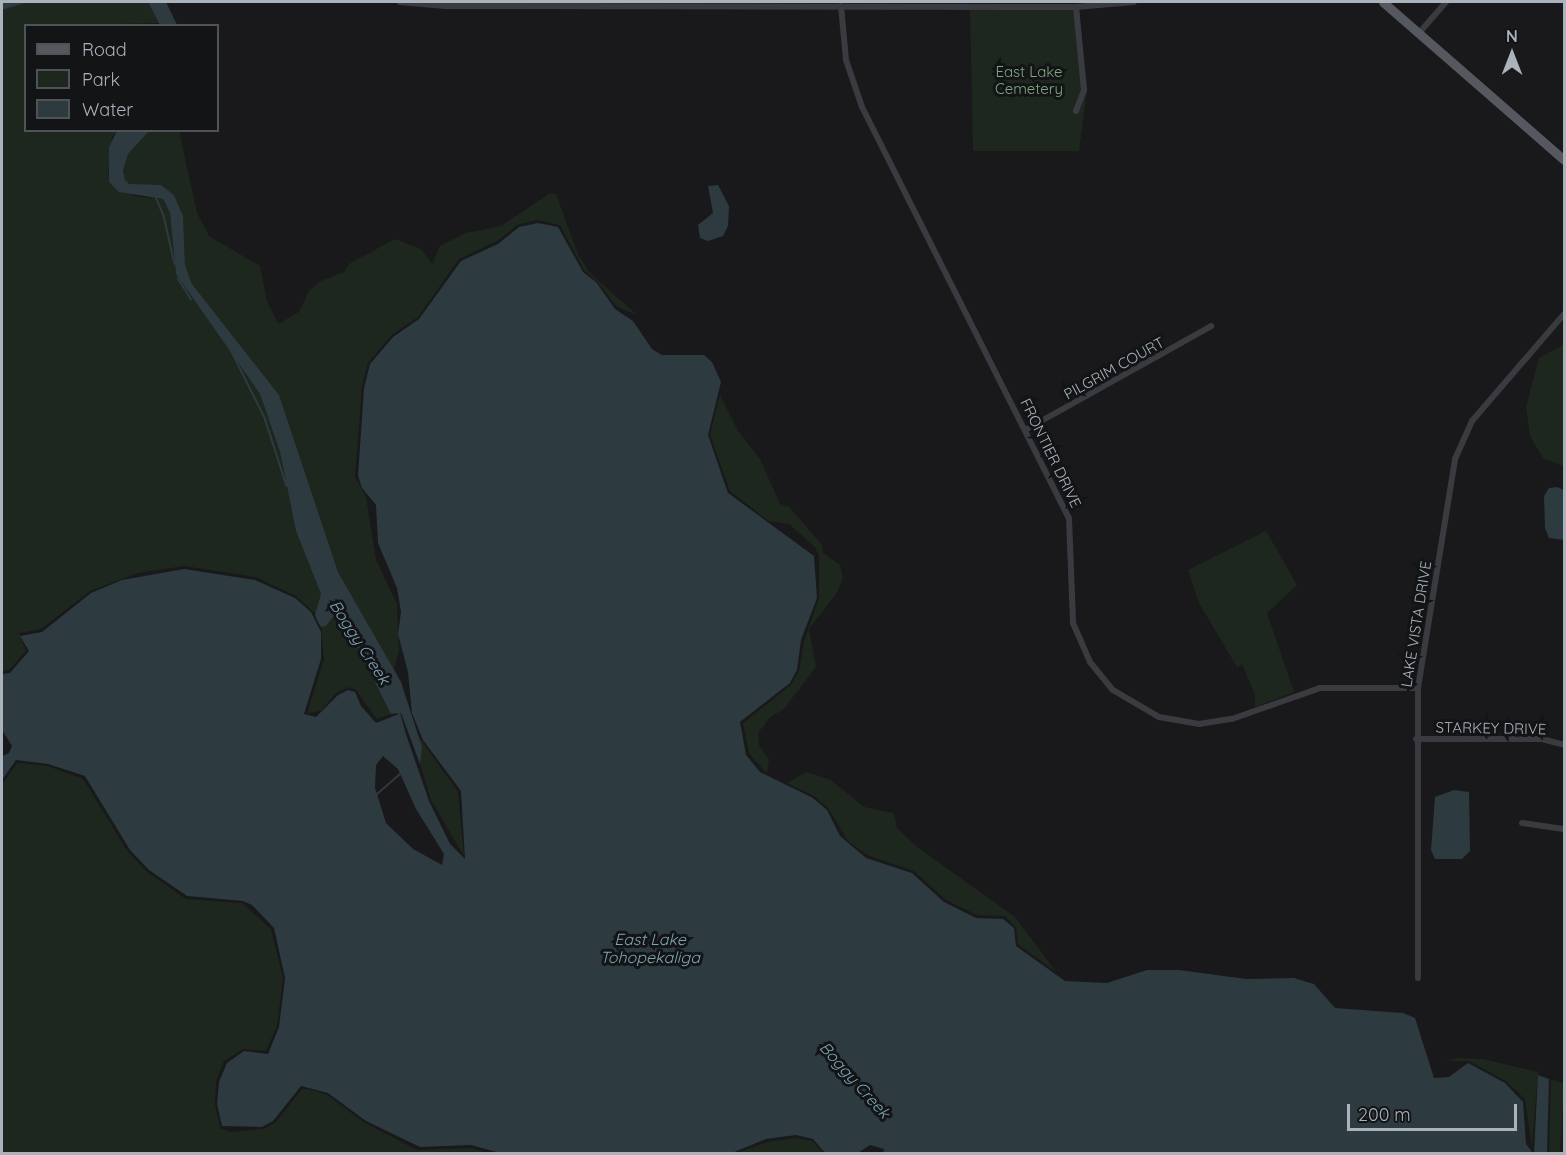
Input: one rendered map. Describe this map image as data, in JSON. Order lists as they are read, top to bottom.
{
  "streets": {
    "street": [
      "PILGRIM COURT",
      "FRONTIER DRIVE",
      "LAKE VISTA DRIVE",
      "STARKEY DRIVE"
    ]
  },
  "crossings": [
    ["PILGRIM COURT", "FRONTIER DRIVE"],
    ["FRONTIER DRIVE", "LAKE VISTA DRIVE"],
    ["LAKE VISTA DRIVE", "STARKEY DRIVE"]
  ],
  "water": ["Boggy Creek", "East Lake Tohopekaliga"],
  "parks": ["East Lake Cemetery"],
  "legend": ["Road", "Park", "Water"],
  "scale_bar": "200 m",
  "north": "top"
}
